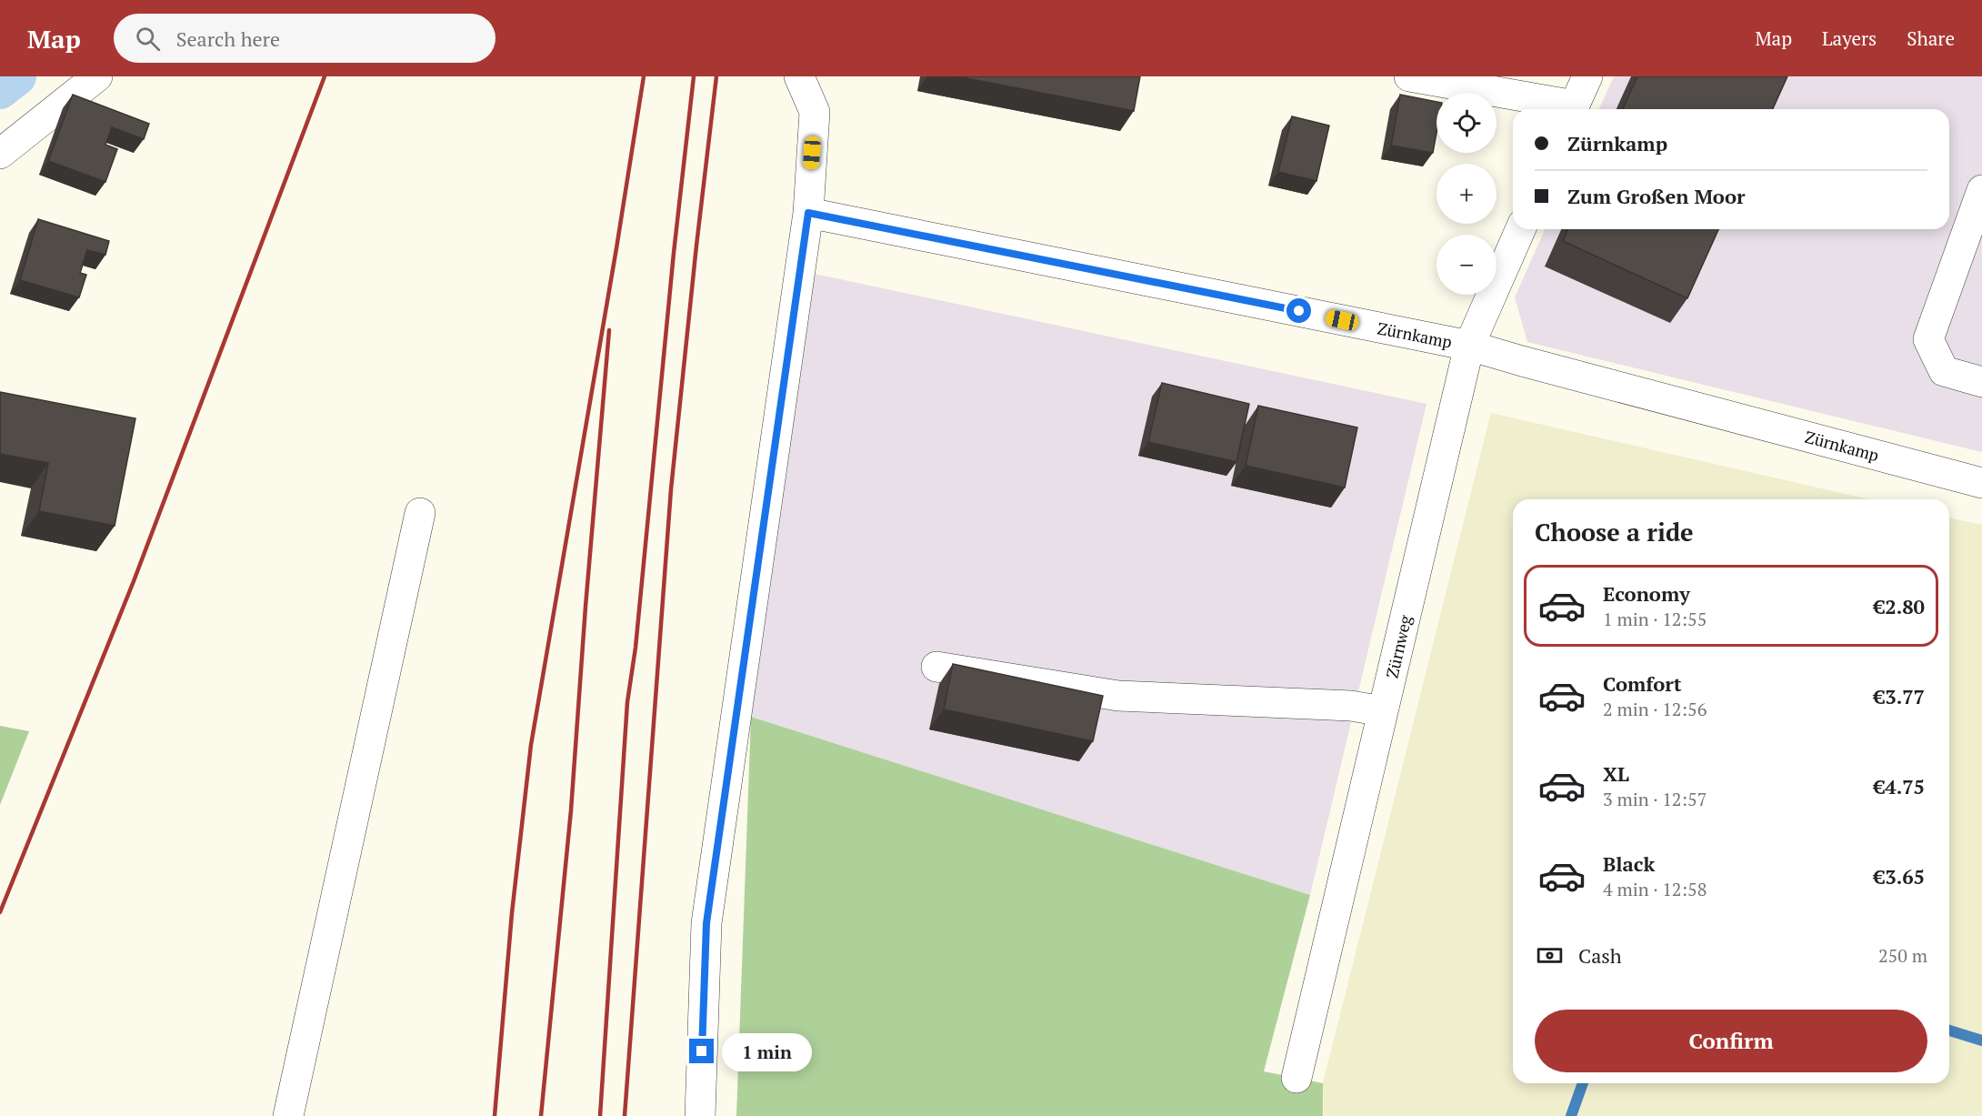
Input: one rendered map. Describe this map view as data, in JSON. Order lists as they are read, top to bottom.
{
  "streets": {
    "street": ["Zürnkamp", "Zürnweg"]
  },
  "crossings": [
    ["Zürnkamp", "Zürnweg"]
  ],
  "page": {
    "header": "Map",
    "search": "Search here",
    "nav": ["Map", "Layers", "Share"],
    "map_buttons": ["+", "−"],
    "banner": ["Zürnkamp", "Zum Großen Moor"],
    "heading": "Choose a ride",
    "list": [
      {
        "name": "Economy",
        "note": "1 min · 12:55",
        "value": "€2.80"
      },
      {
        "name": "Comfort",
        "note": "2 min · 12:56",
        "value": "€3.77"
      },
      {
        "name": "XL",
        "note": "3 min · 12:57",
        "value": "€4.75"
      },
      {
        "name": "Black",
        "note": "4 min · 12:58",
        "value": "€3.65"
      }
    ],
    "pay": ["Cash", "250 m"],
    "buttons": "Confirm",
    "bubble": "1 min"
  }
}
